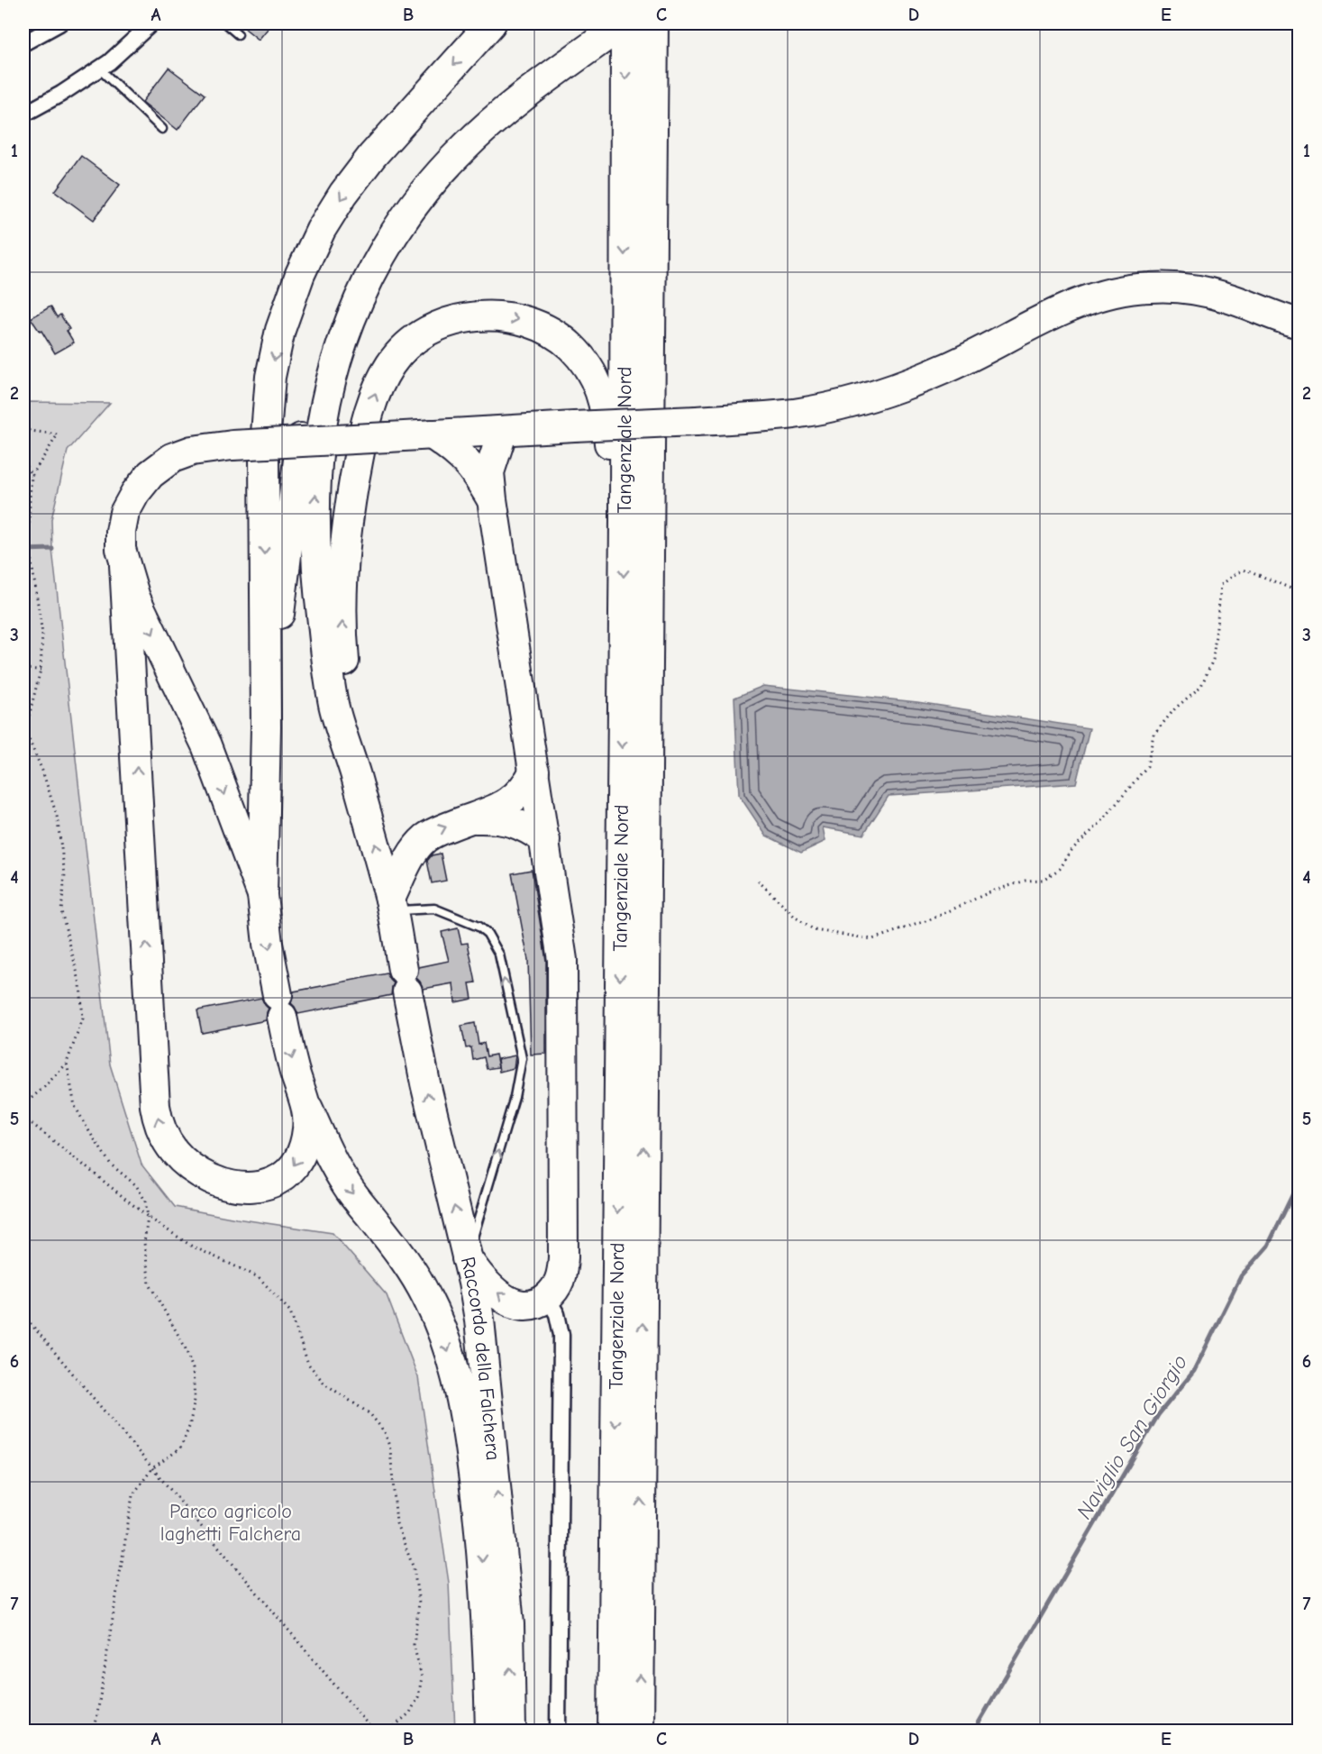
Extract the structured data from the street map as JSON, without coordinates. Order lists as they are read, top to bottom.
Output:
{
  "streets": {
    "highway": ["Tangenziale Nord", "Raccordo della Falchera"]
  },
  "water": ["Naviglio San Giorgio"],
  "parks": ["Parco agricolo laghetti Falchera"],
  "grid": {
    "columns": [
      "A",
      "B",
      "C",
      "D",
      "E"
    ],
    "rows": [
      "1",
      "2",
      "3",
      "4",
      "5",
      "6",
      "7"
    ]
  }
}
